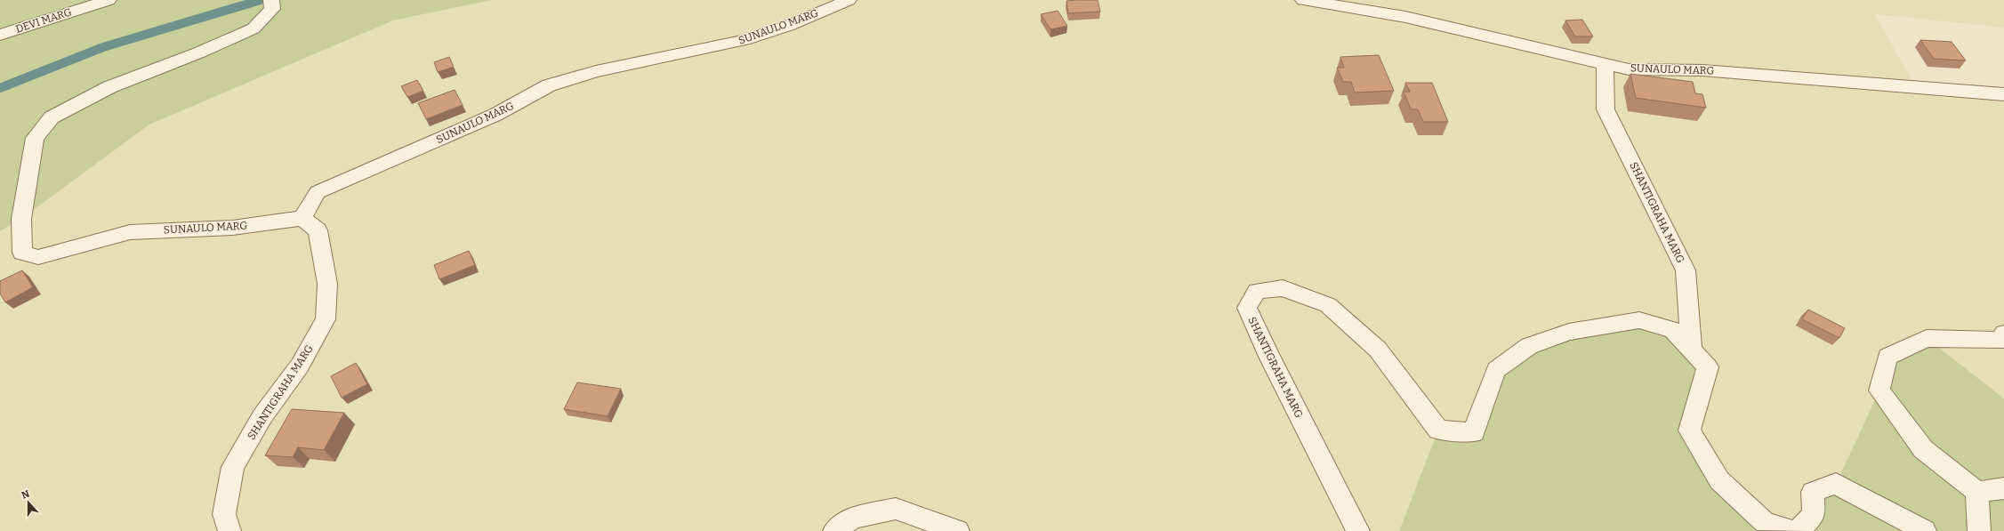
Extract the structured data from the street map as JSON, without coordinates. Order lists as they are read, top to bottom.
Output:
{
  "streets": {
    "street": ["DEVI MARG", "SUNAULO MARG", "SHANTIGRAHA MARG"]
  },
  "crossings": [
    ["SUNAULO MARG", "SHANTIGRAHA MARG"]
  ],
  "north": "top"
}
